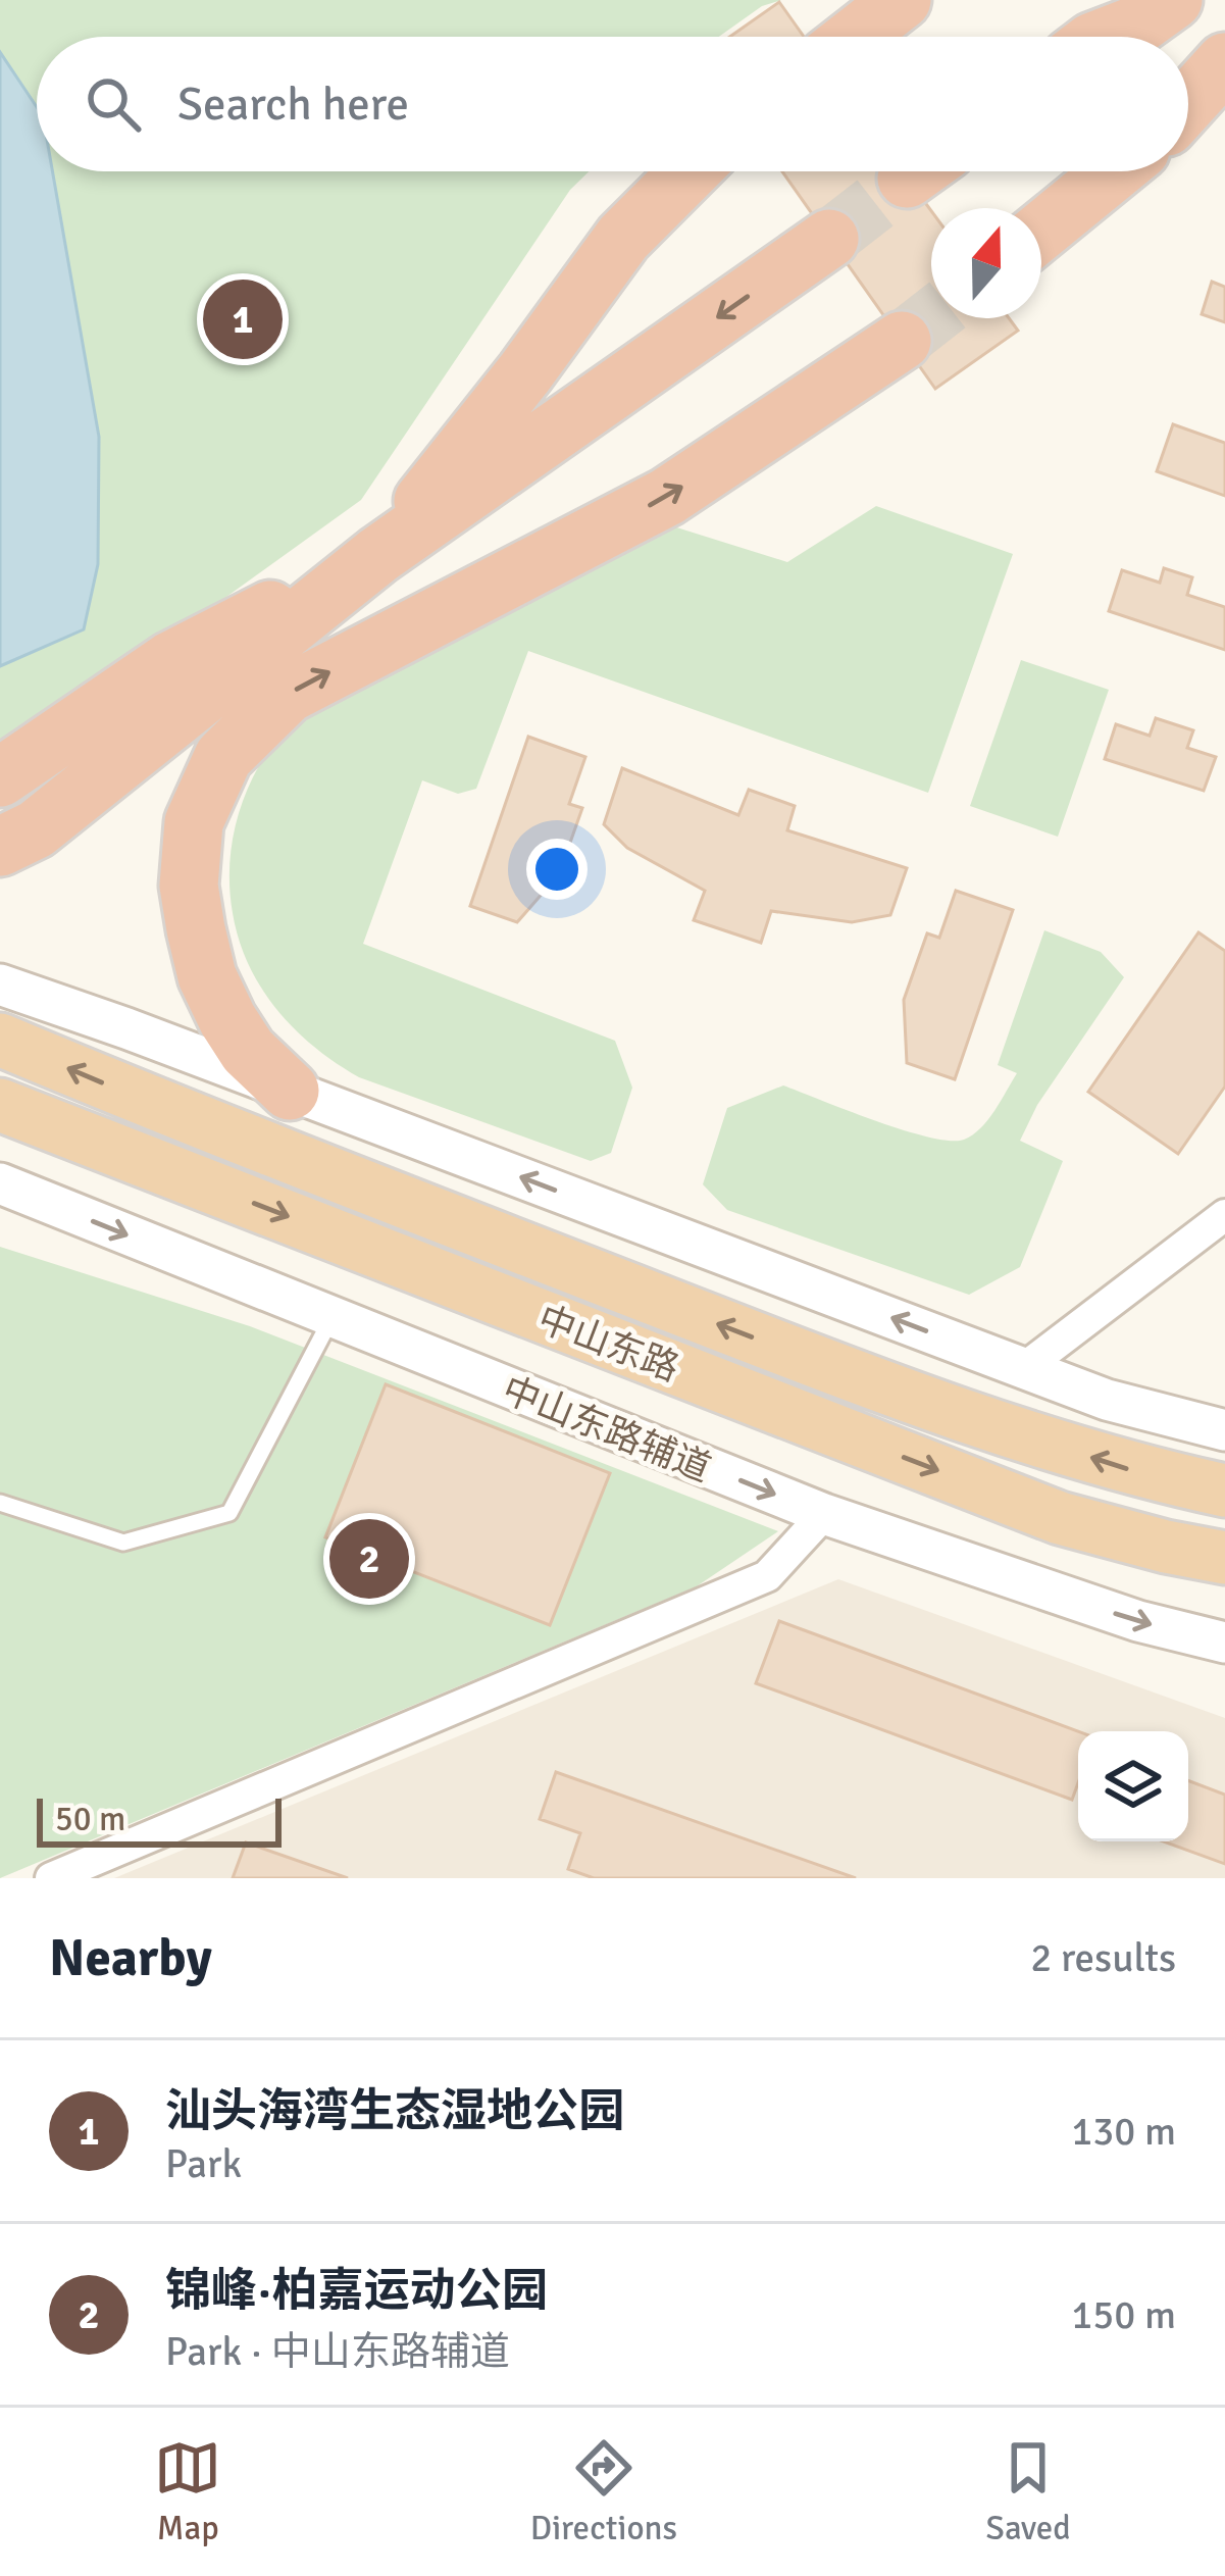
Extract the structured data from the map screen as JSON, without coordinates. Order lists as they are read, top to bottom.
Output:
{
  "streets": {
    "highway": ["中山东路"],
    "street": ["中山东路辅道"]
  },
  "scale_bar": "50 m",
  "north": "top",
  "page": {
    "search": "Search here",
    "pins": ["1", "2"],
    "scale": "50 m",
    "heading": ["Nearby", "2 results"],
    "list": [
      {
        "mark": "1",
        "name": "汕头海湾生态湿地公园",
        "note": "Park",
        "value": "130 m"
      },
      {
        "mark": "2",
        "name": "锦峰·柏嘉运动公园",
        "note": "Park · 中山东路辅道",
        "value": "150 m"
      }
    ],
    "nav": ["Map", "Directions", "Saved"]
  }
}
